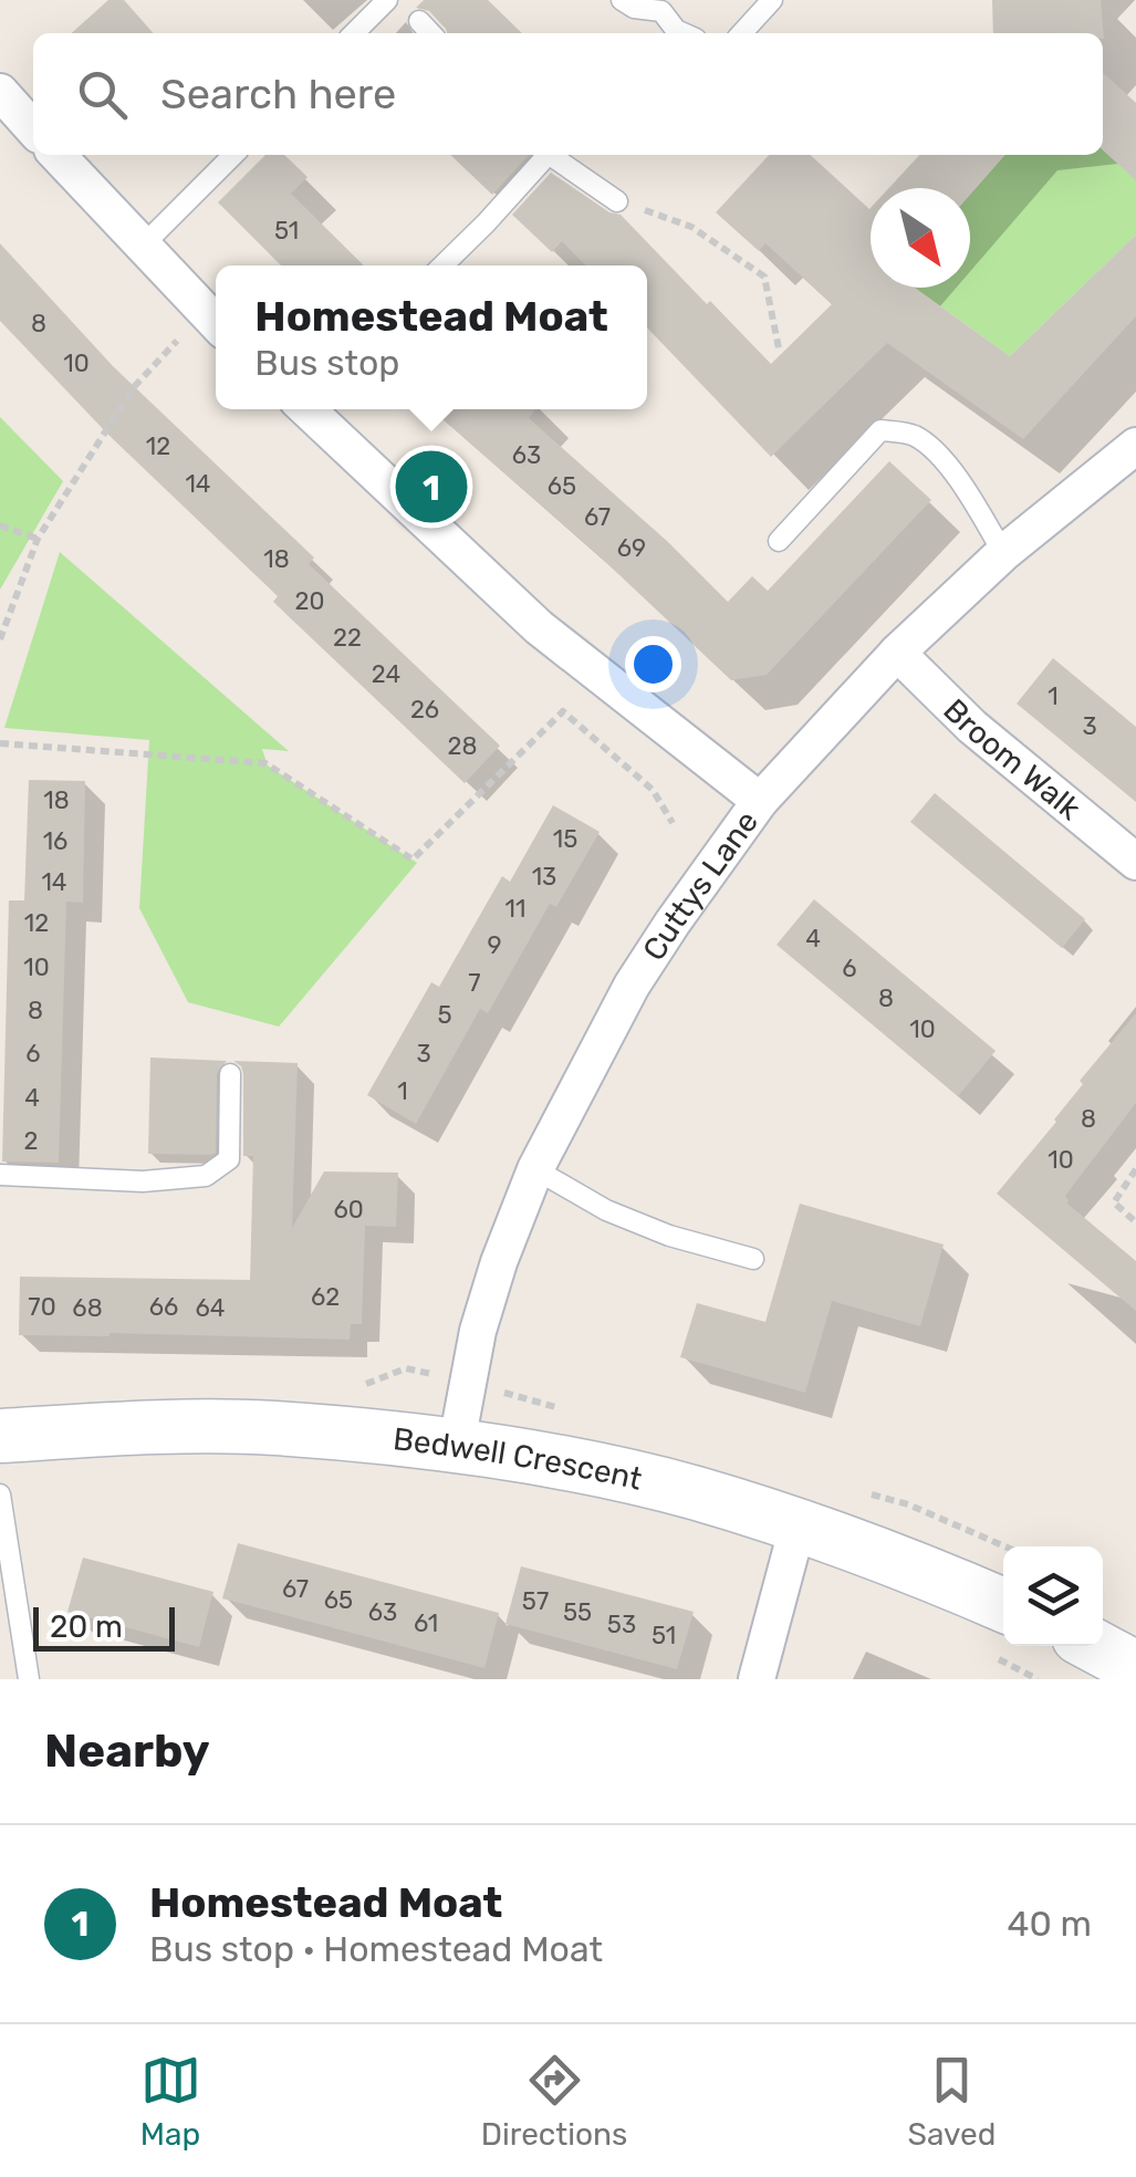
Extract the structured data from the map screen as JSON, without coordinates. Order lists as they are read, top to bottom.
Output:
{
  "streets": {
    "street": ["Broom Walk", "Cuttys Lane", "Bedwell Crescent"]
  },
  "crossings": [
    ["Broom Walk", "Cuttys Lane"],
    ["Cuttys Lane", "Bedwell Crescent"]
  ],
  "house_numbers": [
    "51",
    "8",
    "10",
    "12",
    "63",
    "14",
    "65",
    "67",
    "69",
    "18",
    "20",
    "22",
    "24",
    "1",
    "26",
    "3",
    "28",
    "18",
    "15",
    "16",
    "13",
    "14",
    "11",
    "12",
    "4",
    "9",
    "10",
    "6",
    "7",
    "8",
    "8",
    "5",
    "10",
    "6",
    "3",
    "1",
    "4",
    "8",
    "2",
    "10",
    "60",
    "62",
    "70",
    "66",
    "68",
    "64",
    "67",
    "65",
    "57",
    "63",
    "55",
    "61",
    "53",
    "51"
  ],
  "scale_bar": "20 m",
  "north": "bottom right",
  "page": {
    "search": "Search here",
    "popup": ["Homestead Moat", "Bus stop"],
    "pins": "1",
    "scale": "20 m",
    "heading": "Nearby",
    "list": [
      {
        "mark": "1",
        "name": "Homestead Moat",
        "note": "Bus stop · Homestead Moat",
        "value": "40 m"
      }
    ],
    "nav": ["Map", "Directions", "Saved"]
  }
}
